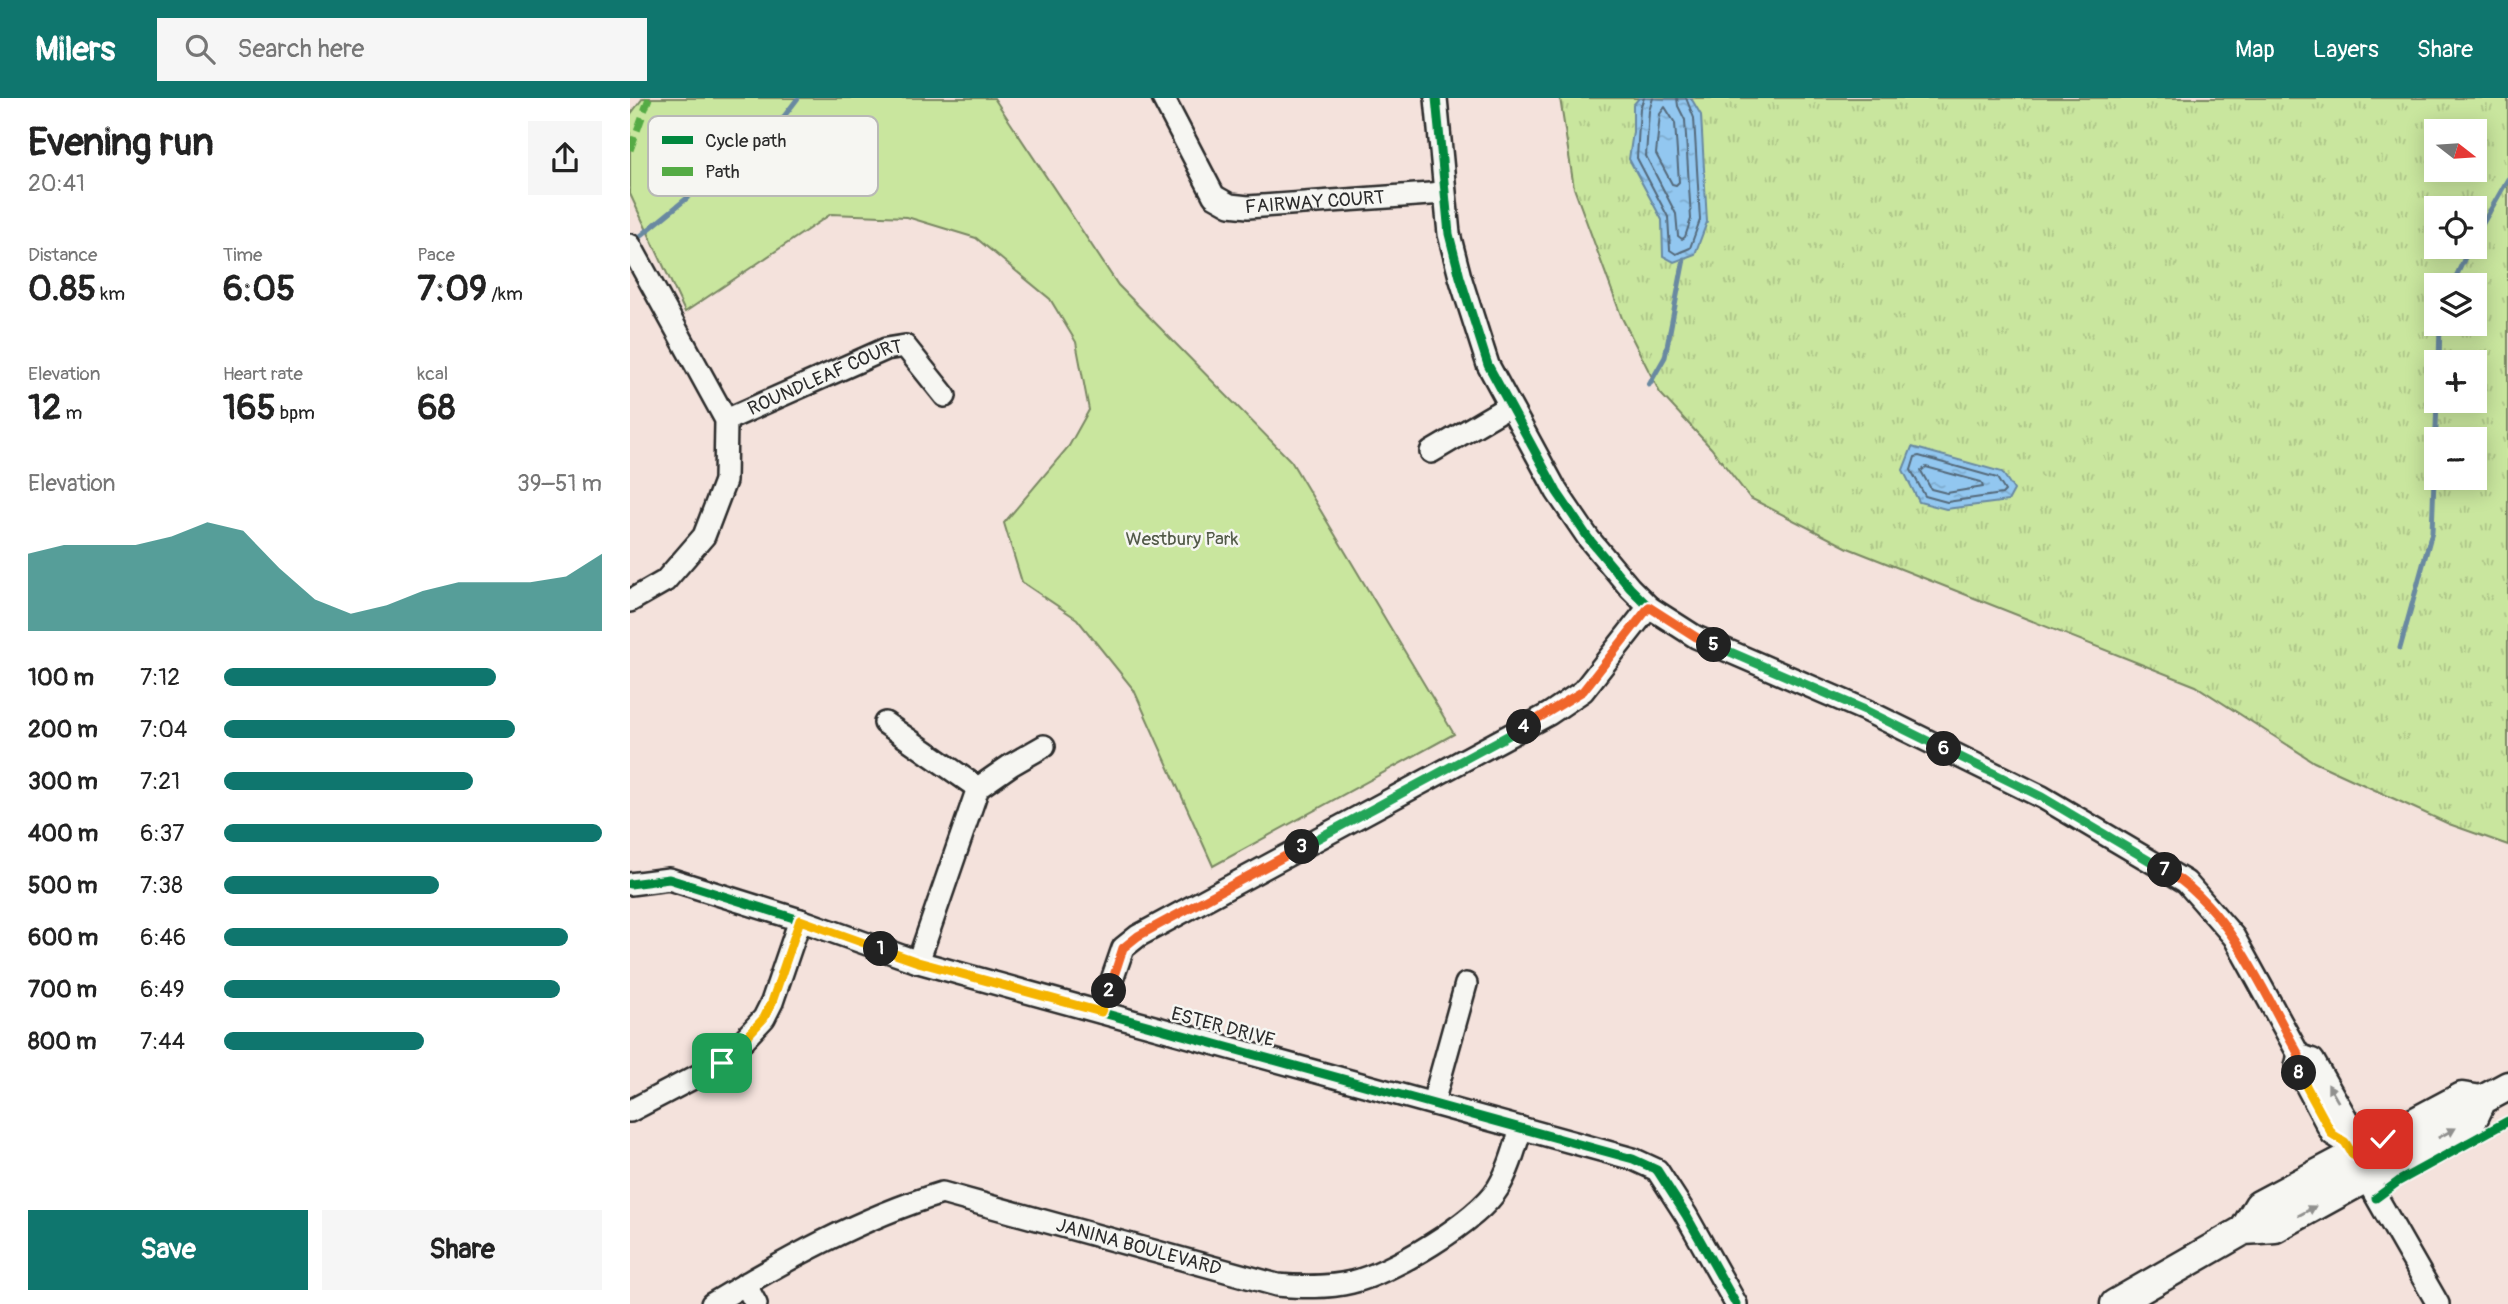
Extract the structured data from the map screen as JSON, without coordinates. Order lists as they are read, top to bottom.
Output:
{
  "streets": {
    "street": [
      "FAIRWAY COURT",
      "ROUNDLEAF COURT",
      "ESTER DRIVE",
      "JANINA BOULEVARD"
    ]
  },
  "crossings": [
    ["ESTER DRIVE", "JANINA BOULEVARD"]
  ],
  "parks": ["Westbury Park"],
  "legend": ["Cycle path", "Path"],
  "north": "right",
  "page": {
    "header": "Milers",
    "search": "Search here",
    "nav": ["Map", "Layers", "Share"],
    "heading": ["Evening run", "20:41"],
    "map_buttons": ["+", "−"],
    "stats": [
      ["Distance", "0.85 km"],
      ["Time", "6:05"],
      ["Pace", "7:09 /km"],
      ["Elevation", "12 m"],
      ["Heart rate", "165 bpm"],
      ["kcal", "68"]
    ],
    "chart": ["Elevation", "39–51 m"],
    "pins": [
      "5",
      "4",
      "6",
      "3",
      "7",
      "1",
      "2",
      "8"
    ],
    "list": [
      {
        "name": "100 m",
        "note": "7:12"
      },
      {
        "name": "200 m",
        "note": "7:04"
      },
      {
        "name": "300 m",
        "note": "7:21"
      },
      {
        "name": "400 m",
        "note": "6:37"
      },
      {
        "name": "500 m",
        "note": "7:38"
      },
      {
        "name": "600 m",
        "note": "6:46"
      },
      {
        "name": "700 m",
        "note": "6:49"
      },
      {
        "name": "800 m",
        "note": "7:44"
      }
    ],
    "buttons": ["Save", "Share"]
  }
}
